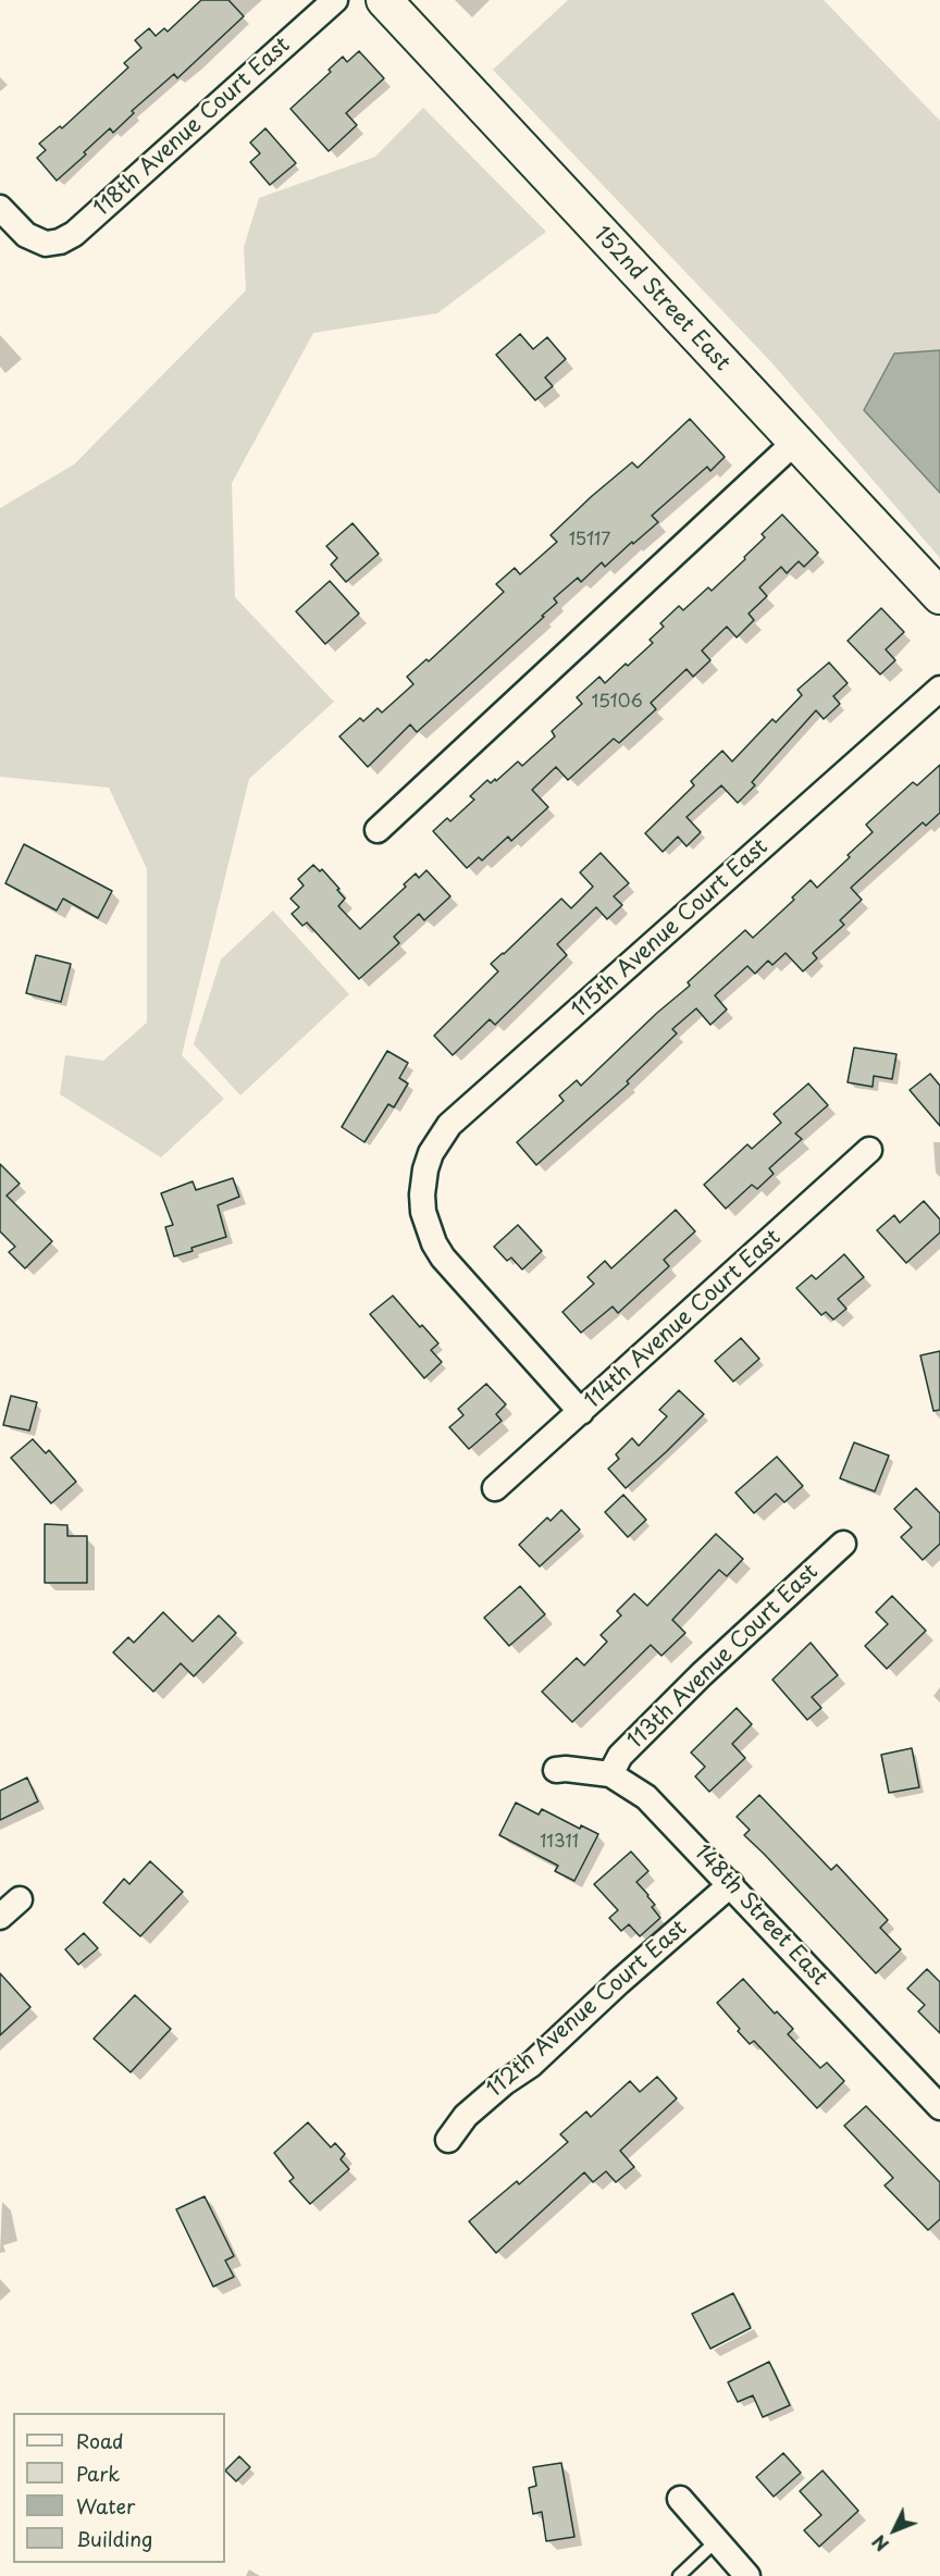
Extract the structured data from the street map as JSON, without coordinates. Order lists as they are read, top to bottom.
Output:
{
  "streets": {
    "main road": ["152nd Street East"],
    "street": [
      "118th Avenue Court East",
      "115th Avenue Court East",
      "114th Avenue Court East",
      "113th Avenue Court East",
      "148th Street East",
      "112th Avenue Court East"
    ]
  },
  "crossings": [
    ["115th Avenue Court East", "114th Avenue Court East"],
    ["113th Avenue Court East", "148th Street East"],
    ["148th Street East", "112th Avenue Court East"]
  ],
  "house_numbers": ["15117", "15106", "11311"],
  "legend": [
    "Road",
    "Park",
    "Water",
    "Building"
  ],
  "north": "bottom left"
}
